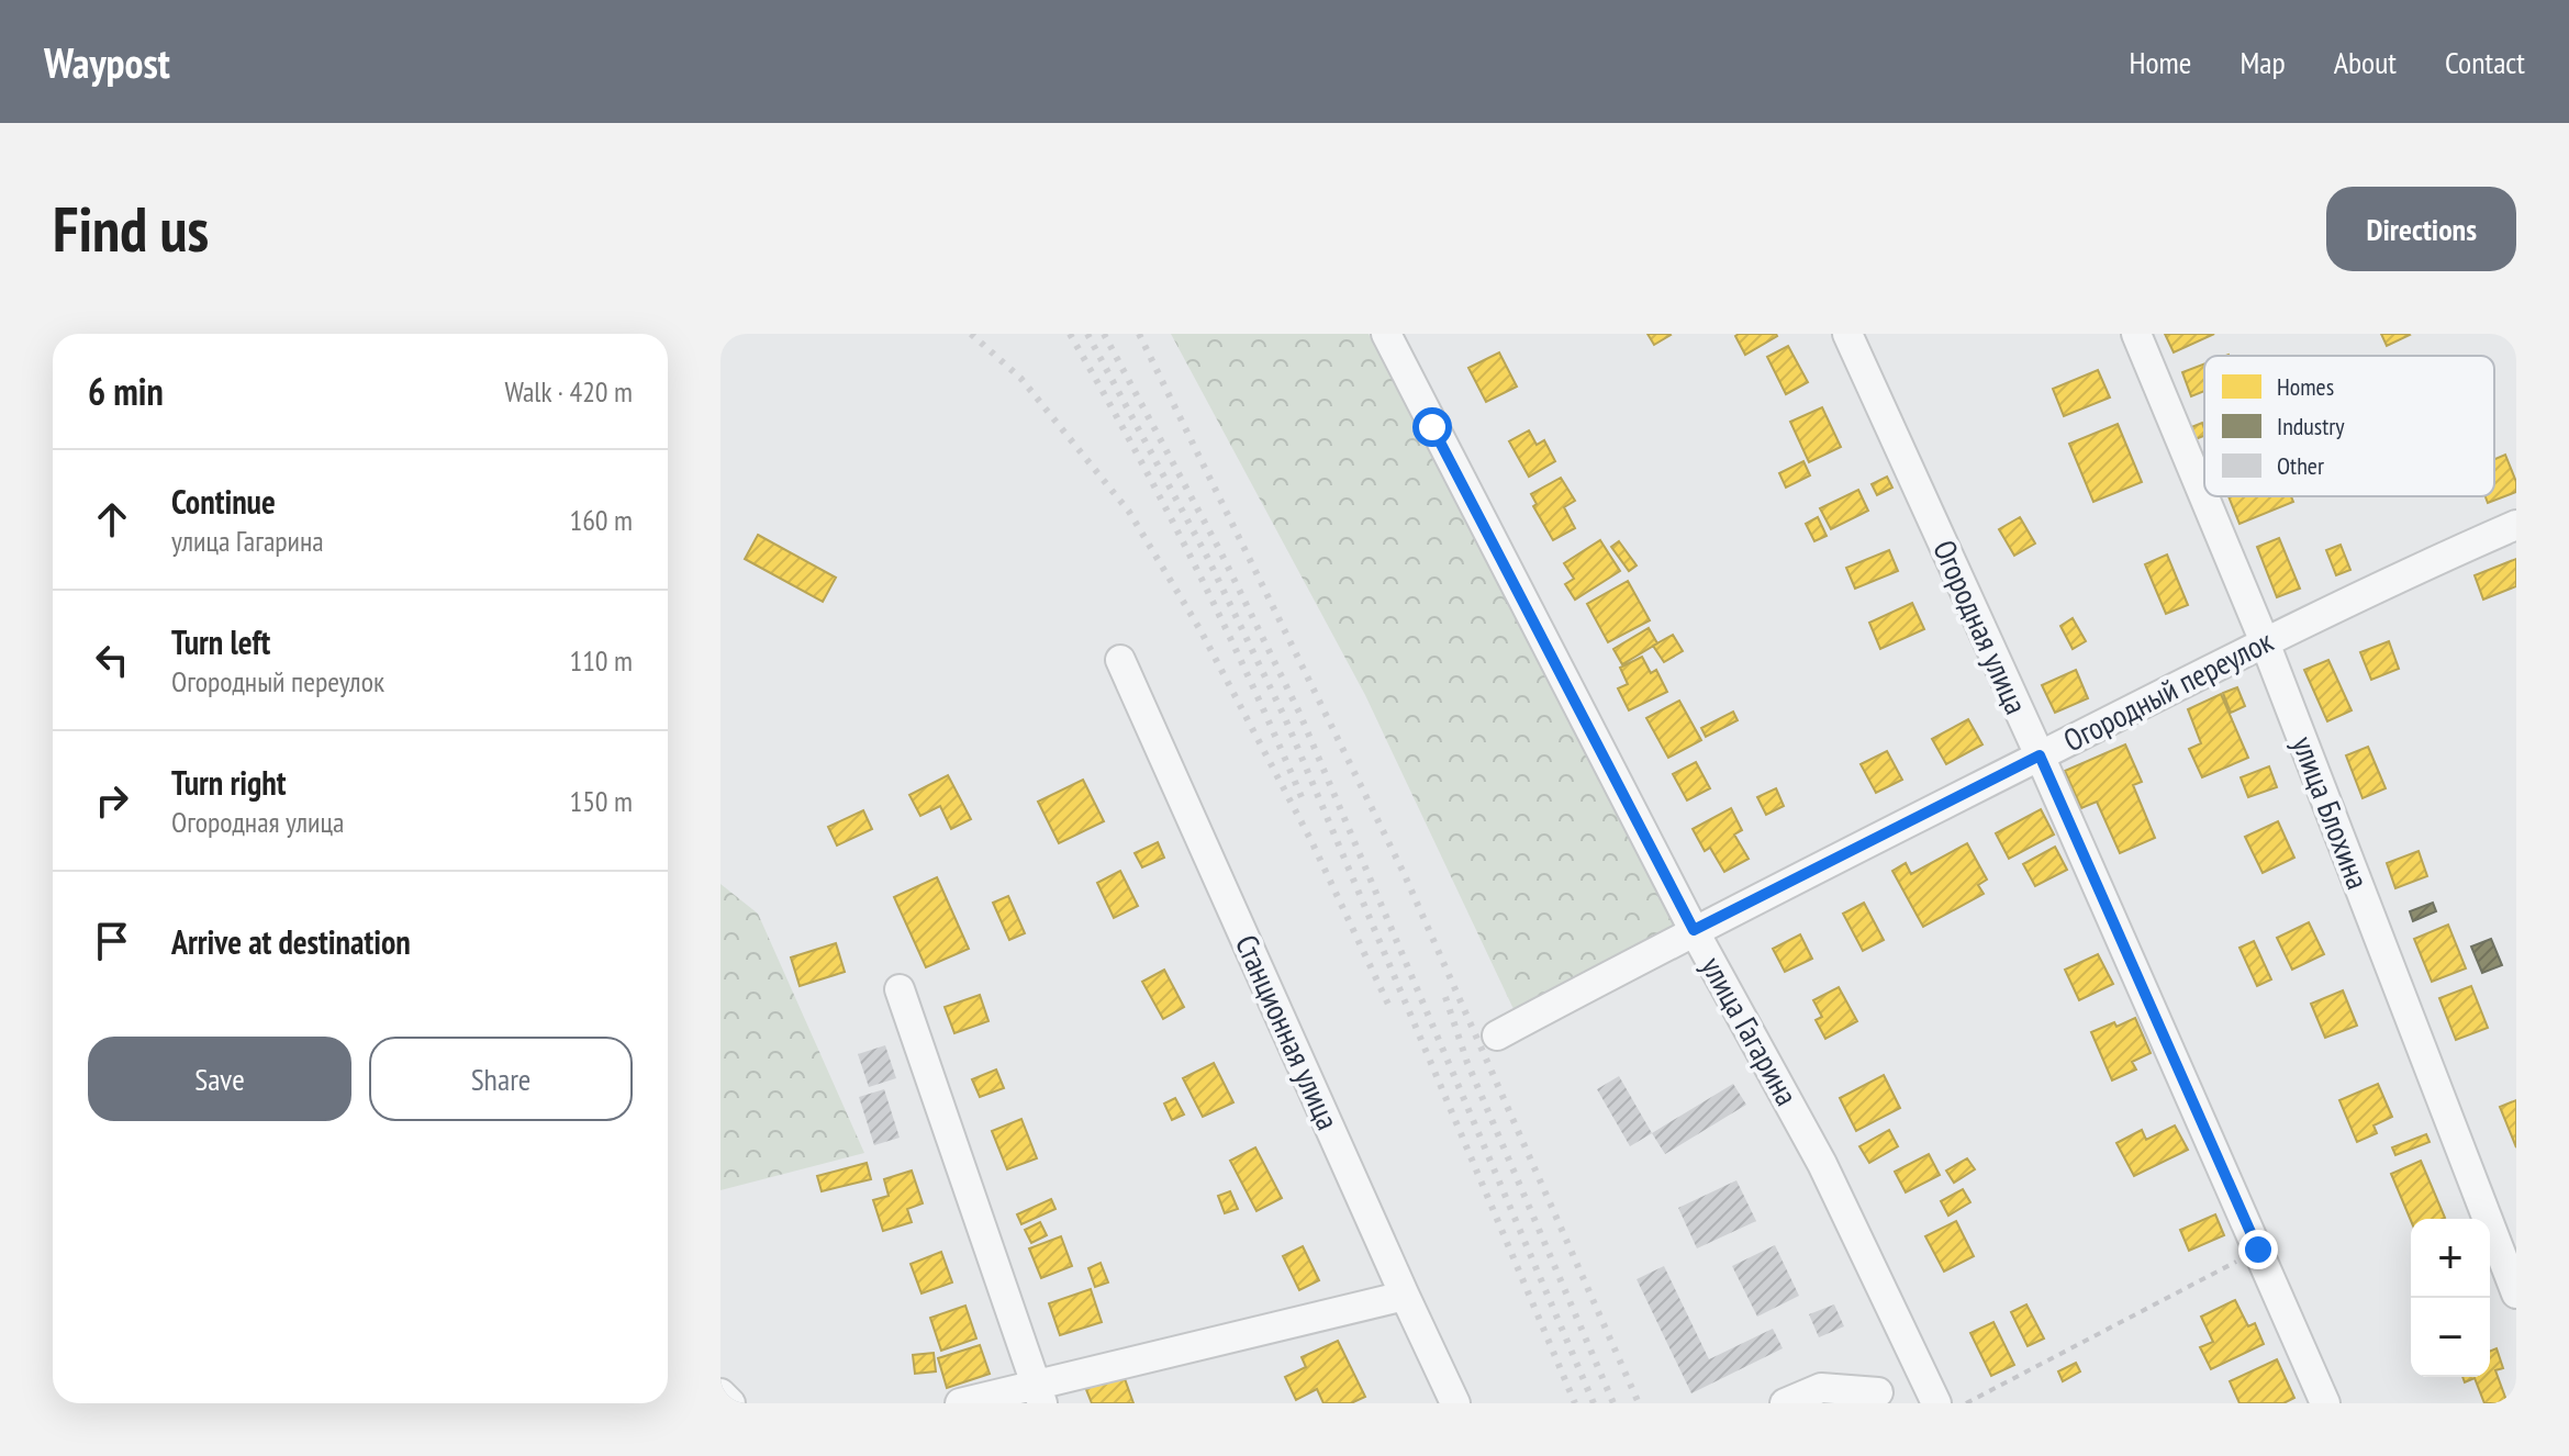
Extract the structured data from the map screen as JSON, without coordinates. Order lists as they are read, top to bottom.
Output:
{
  "streets": {
    "street": [
      "Огородная улица",
      "Огородный переулок",
      "улица Блохина",
      "улица Гагарина",
      "Станционная улица"
    ]
  },
  "crossings": [
    ["Огородная улица", "Огородный переулок"],
    ["Огородный переулок", "улица Блохина"],
    ["Огородный переулок", "улица Гагарина"]
  ],
  "legend": ["Homes", "Industry", "Other"],
  "page": {
    "header": "Waypost",
    "nav": [
      "Home",
      "Map",
      "About",
      "Contact"
    ],
    "buttons": [
      "Directions",
      ["Save", "Share"]
    ],
    "title": "Find us",
    "heading": ["6 min", "Walk · 420 m"],
    "list": [
      ["Continue", "улица Гагарина", "160 m"],
      ["Turn left", "Огородный переулок", "110 m"],
      ["Turn right", "Огородная улица", "150 m"],
      "Arrive at destination"
    ],
    "map_buttons": ["+", "−"]
  }
}
